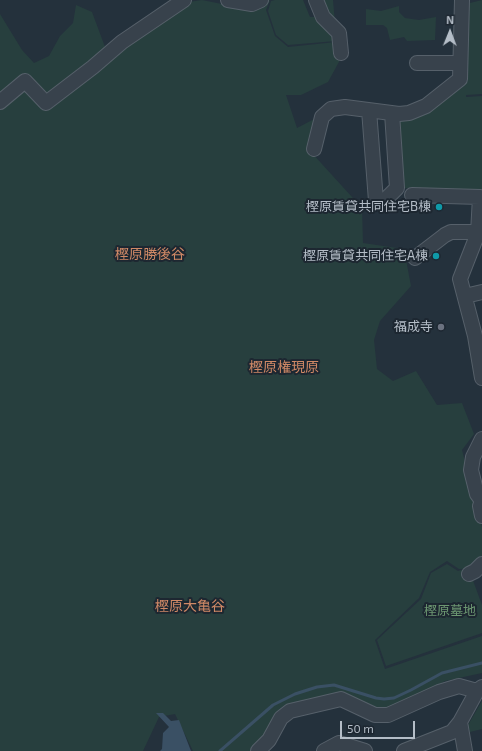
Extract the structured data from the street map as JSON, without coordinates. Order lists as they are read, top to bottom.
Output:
{
  "districts": ["樫原勝後谷", "樫原権現原", "樫原大亀谷"],
  "parks": ["樫原墓地"],
  "places": ["樫原賃貸共同住宅B棟", "樫原賃貸共同住宅A棟", "福成寺"],
  "scale_bar": "50 m",
  "north": "top"
}
